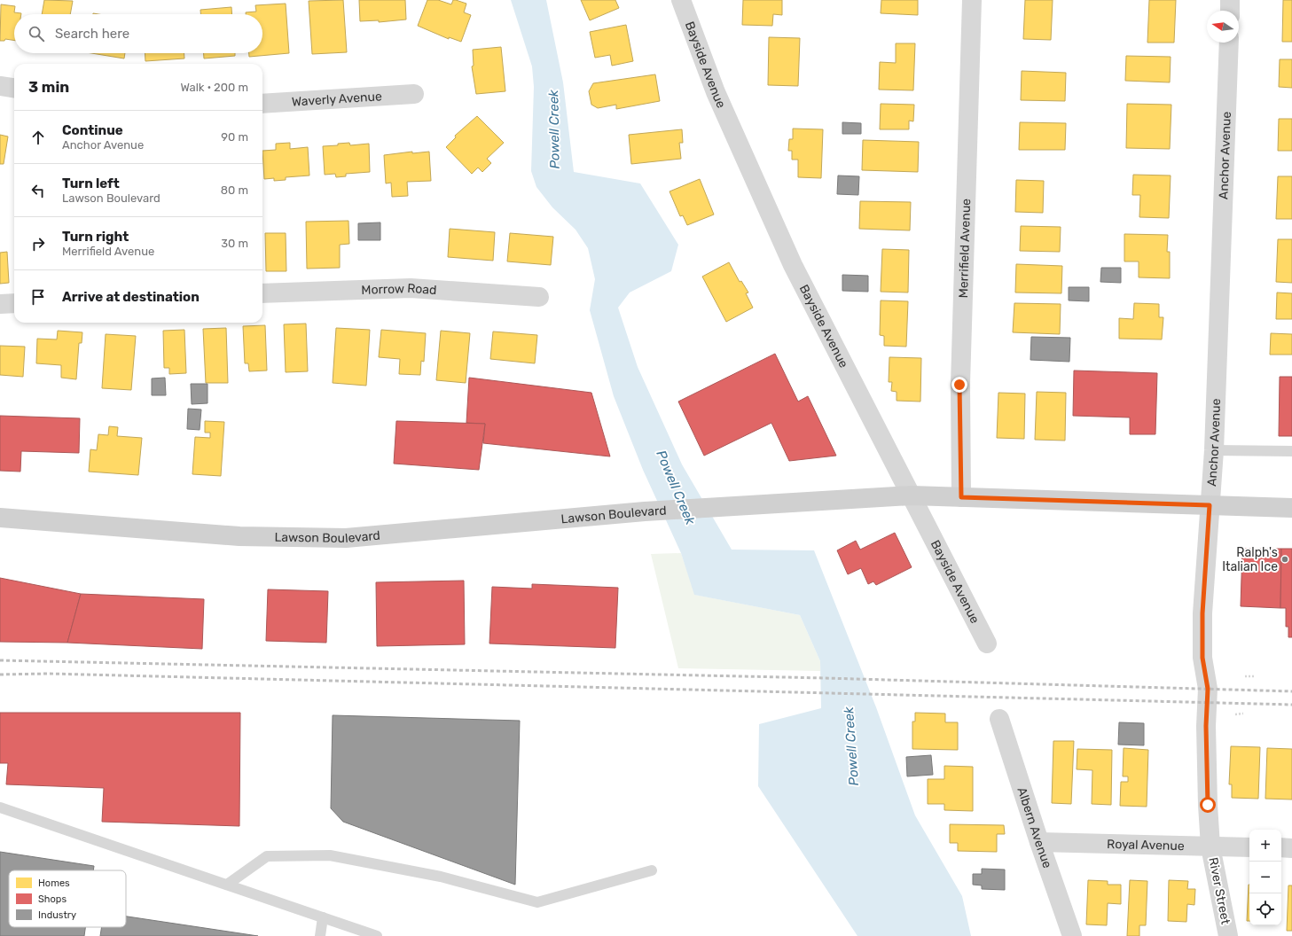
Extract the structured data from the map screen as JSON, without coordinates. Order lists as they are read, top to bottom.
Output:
{
  "streets": {
    "main road": ["Lawson Boulevard"],
    "street": [
      "Bayside Avenue",
      "Waverly Avenue",
      "Anchor Avenue",
      "Merrifield Avenue",
      "Morrow Road",
      "Albern Avenue",
      "Royal Avenue",
      "River Street"
    ]
  },
  "crossings": [
    ["Bayside Avenue", "Lawson Boulevard"],
    ["Anchor Avenue", "Lawson Boulevard"],
    ["Anchor Avenue", "Royal Avenue"],
    ["Anchor Avenue", "River Street"],
    ["Merrifield Avenue", "Lawson Boulevard"],
    ["Albern Avenue", "Royal Avenue"],
    ["Royal Avenue", "River Street"]
  ],
  "water": ["Powell Creek"],
  "places": ["Ralph's Italian Ice"],
  "legend": ["Homes", "Shops", "Industry"],
  "north": "left",
  "page": {
    "search": "Search here",
    "heading": ["3 min", "Walk · 200 m"],
    "list": [
      ["Continue", "Anchor Avenue", "90 m"],
      ["Turn left", "Lawson Boulevard", "80 m"],
      ["Turn right", "Merrifield Avenue", "30 m"],
      "Arrive at destination"
    ],
    "map_buttons": ["+", "−"]
  }
}
